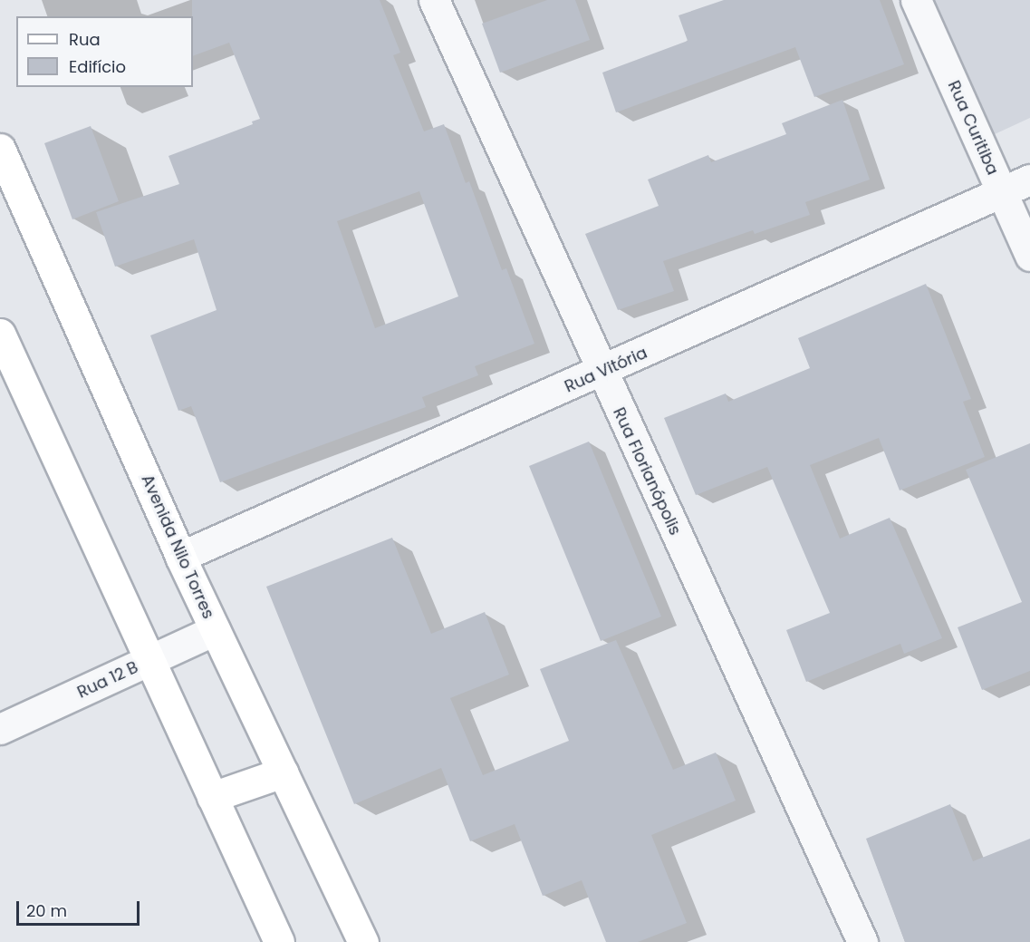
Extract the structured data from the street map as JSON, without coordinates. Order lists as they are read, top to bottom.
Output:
{
  "streets": {
    "main road": ["Avenida Nilo Torres"],
    "street": [
      "Rua Curitiba",
      "Rua Vitória",
      "Rua Florianópolis",
      "Rua 12 B"
    ]
  },
  "crossings": [
    ["Rua Curitiba", "Rua Vitória"],
    ["Rua Vitória", "Rua Florianópolis"],
    ["Rua Vitória", "Avenida Nilo Torres"],
    ["Avenida Nilo Torres", "Rua 12 B"]
  ],
  "legend": ["Rua", "Edifício"],
  "scale_bar": "20 m"
}
